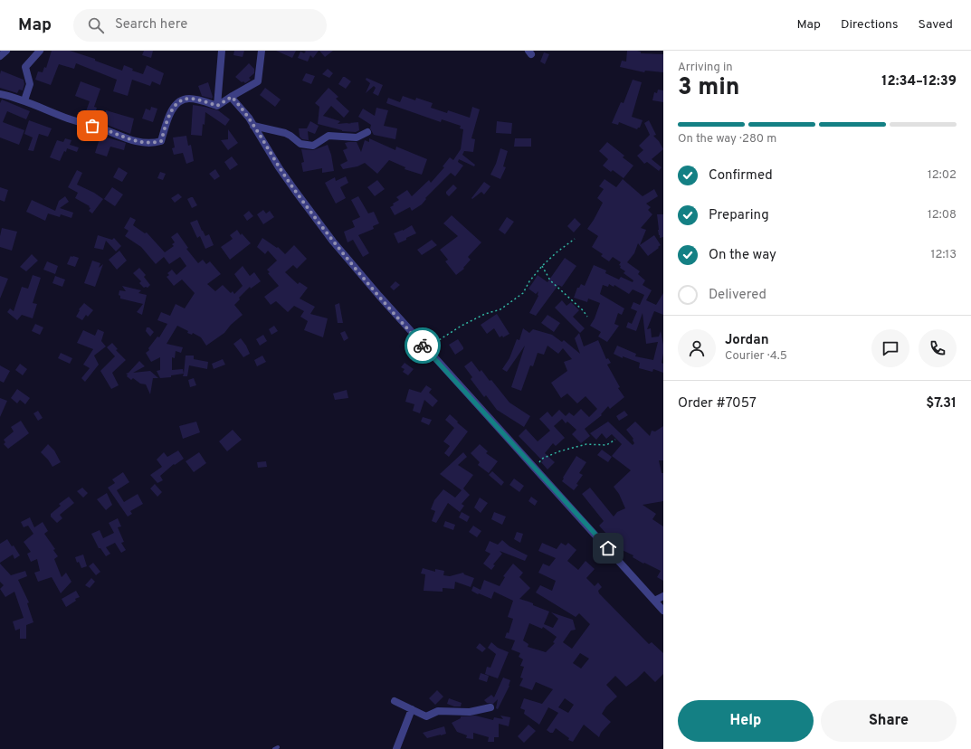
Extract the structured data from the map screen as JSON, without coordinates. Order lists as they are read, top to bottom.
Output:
{
  "page": {
    "header": "Map",
    "search": "Search here",
    "nav": ["Map", "Directions", "Saved"],
    "heading": ["3 min", "Arriving in", "12:34–12:39"],
    "panel": [
      "Jordan",
      "Courier · 4.5",
      "Order #7057",
      "$7.31"
    ],
    "bar": "On the way · 280 m",
    "list": [
      ["Confirmed", "12:02"],
      ["Preparing", "12:08"],
      ["On the way", "12:13"],
      "Delivered"
    ],
    "buttons": ["Help", "Share"]
  }
}
